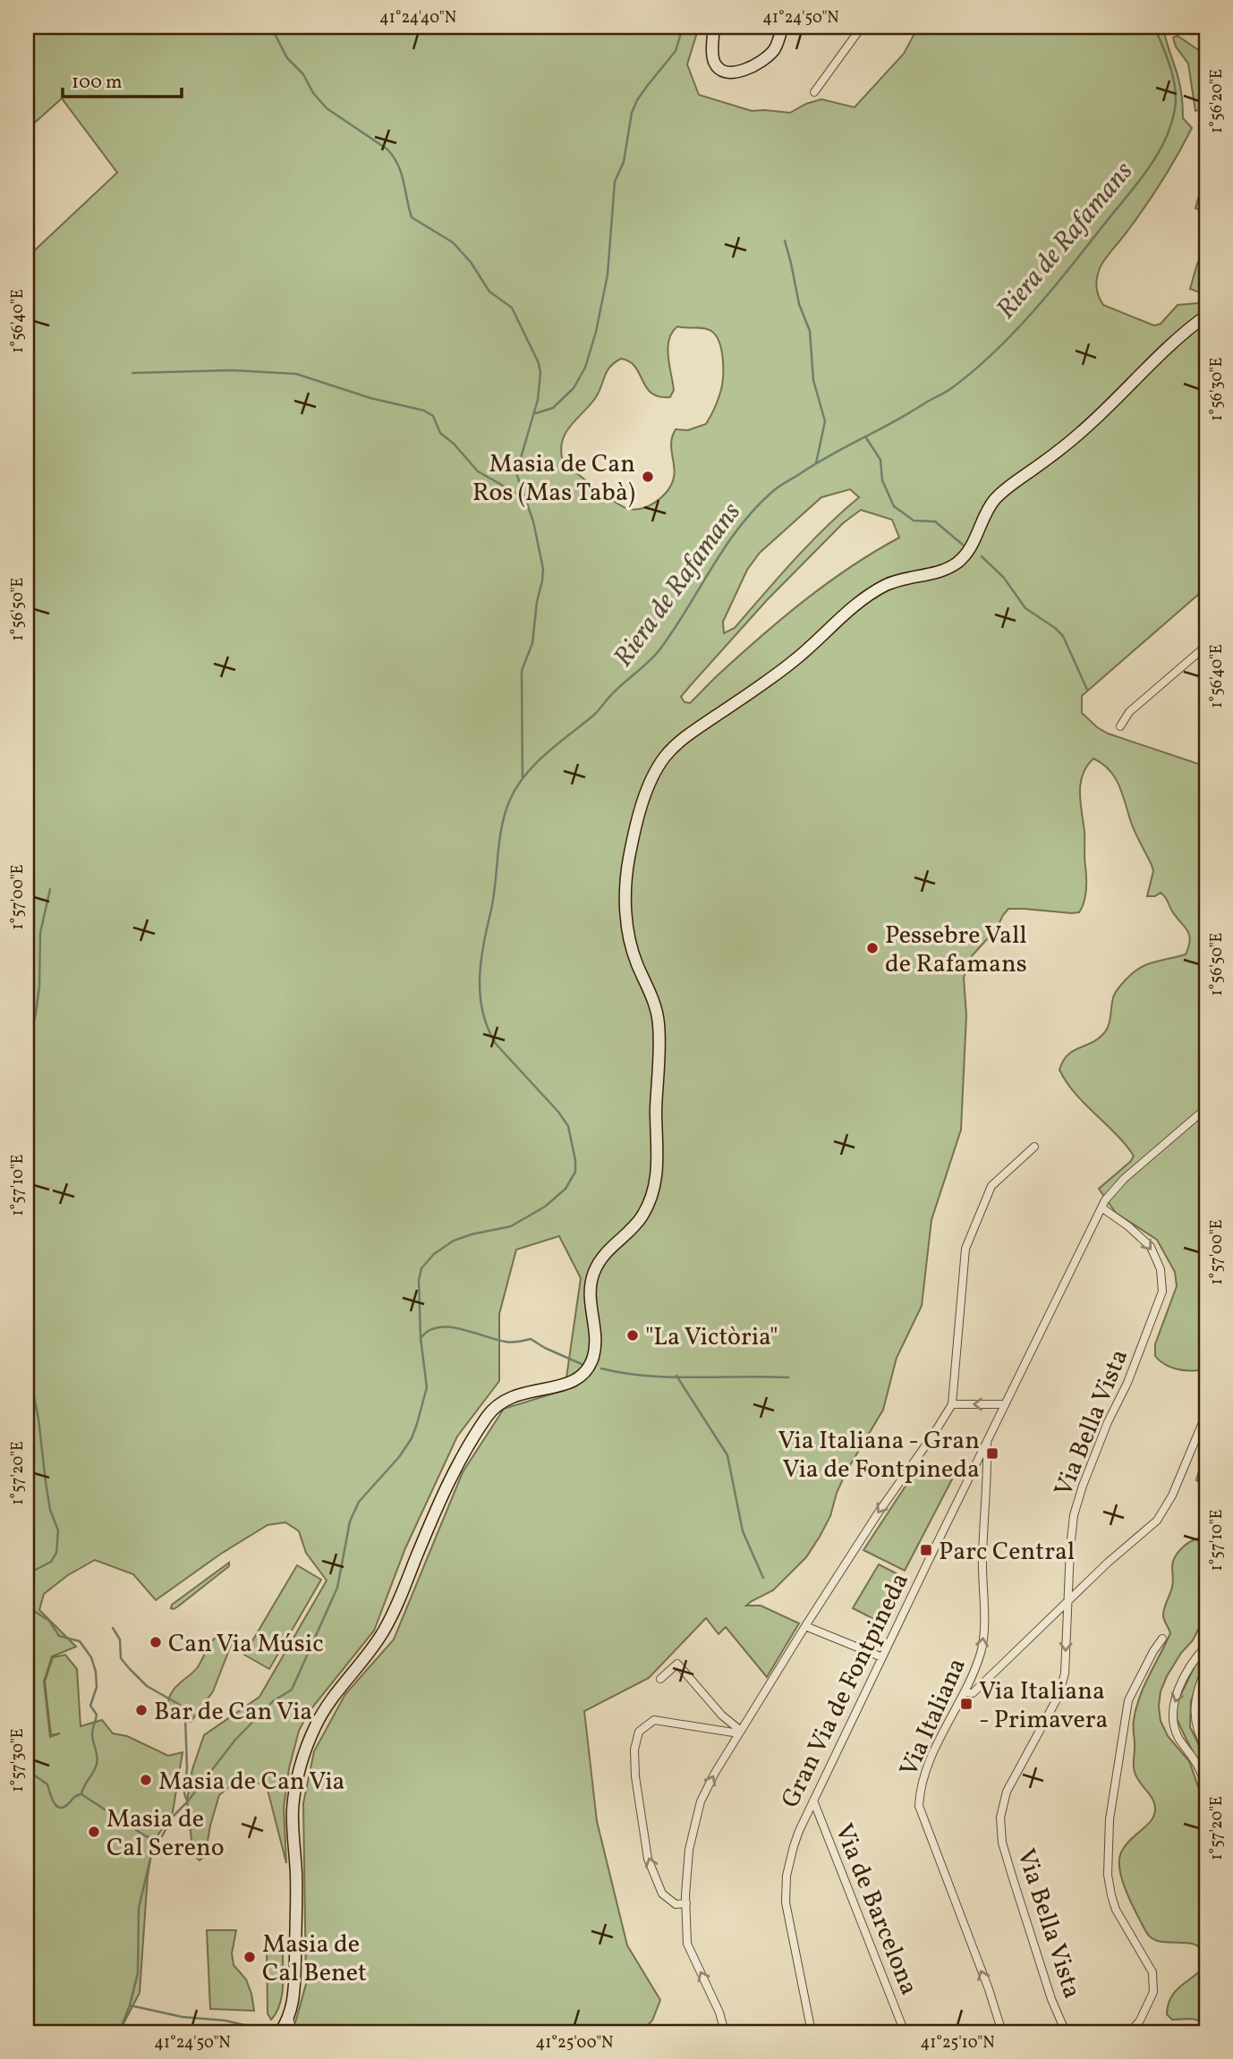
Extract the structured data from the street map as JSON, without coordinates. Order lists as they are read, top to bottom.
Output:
{
  "streets": {
    "street": [
      "Via Bella Vista",
      "Gran Via de Fontpineda",
      "Via Italiana",
      "Via de Barcelona"
    ]
  },
  "crossings": [
    ["Via Bella Vista", "Gran Via de Fontpineda"],
    ["Gran Via de Fontpineda", "Via Italiana"],
    ["Gran Via de Fontpineda", "Via de Barcelona"]
  ],
  "one_way": ["Via Bella Vista", "Via Italiana"],
  "water": ["Riera de Rafamans"],
  "places": {
    "other": [
      "Masia de Can Ros (Mas Tabà)",
      "Pessebre Vall de Rafamans",
      "\"La Victòria\"",
      "Can Via Músic",
      "Bar de Can Via",
      "Masia de Can Via",
      "Masia de Cal Sereno",
      "Masia de Cal Benet"
    ],
    "transit": ["Via Italiana - Gran Via de Fontpineda", "Parc Central", "Via Italiana - Primavera"]
  },
  "scale_bar": "100 m",
  "coordinates": [
    "41°24'40\"N",
    "41°24'50\"N",
    "1°56'20\"E",
    "1°56'40\"E",
    "1°56'30\"E",
    "1°56'50\"E",
    "1°57'00\"E",
    "1°57'10\"E",
    "1°57'20\"E",
    "1°57'30\"E",
    "41°25'00\"N",
    "41°25'10\"N"
  ]
}
